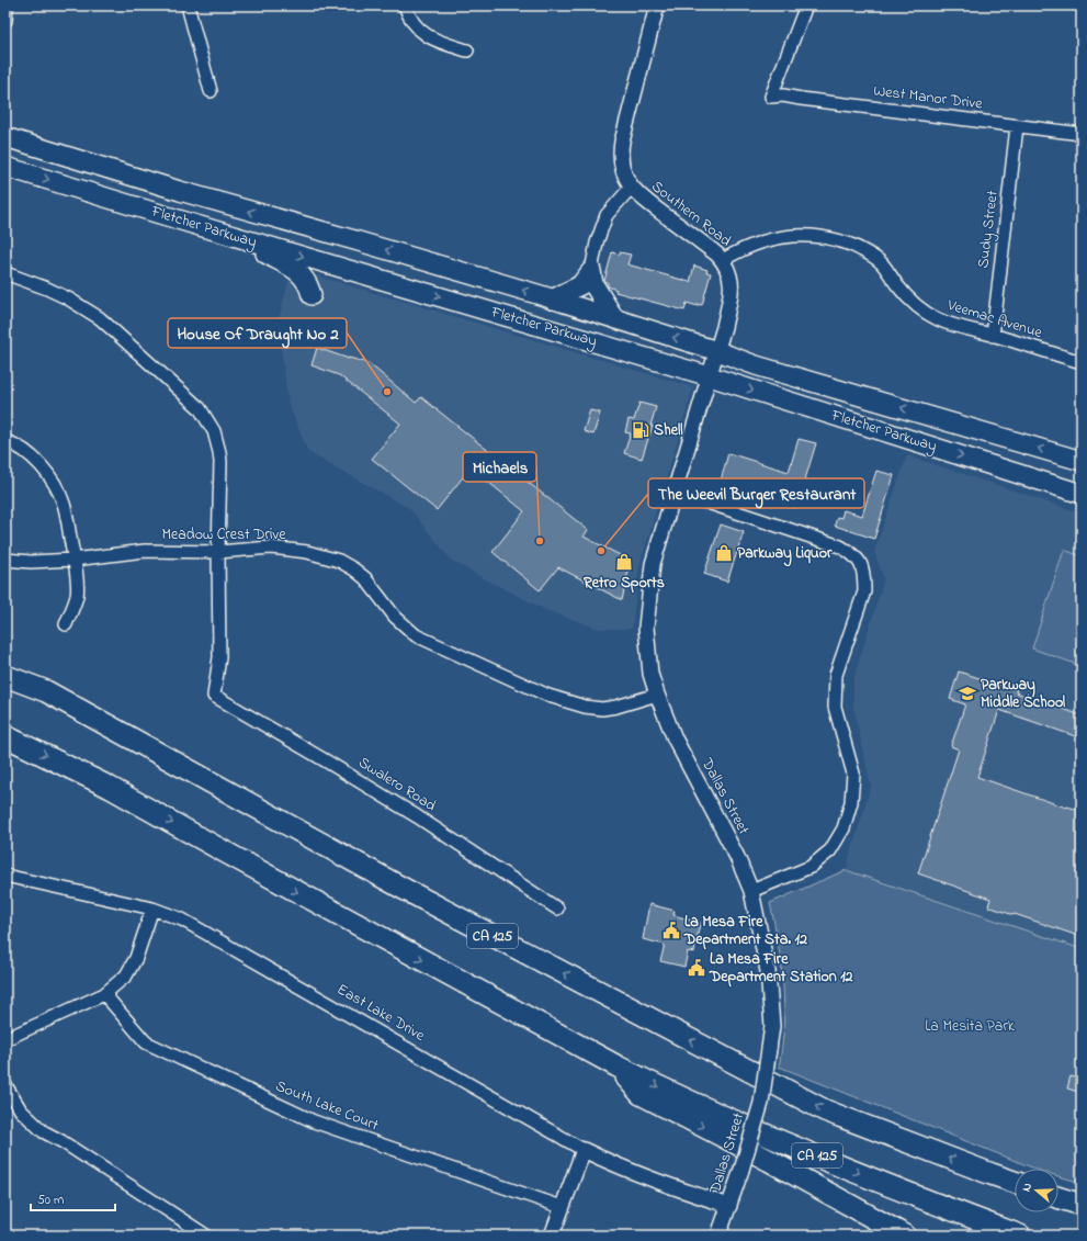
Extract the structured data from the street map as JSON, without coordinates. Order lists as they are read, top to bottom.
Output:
{
  "streets": {
    "highway": ["CA 125"],
    "main road": ["Fletcher Parkway"],
    "street": [
      "West Manor Drive",
      "Southern Road",
      "Sudy Street",
      "Veemac Avenue",
      "Meadow Crest Drive",
      "Swalero Road",
      "Dallas Street",
      "East Lake Drive",
      "South Lake Court"
    ]
  },
  "crossings": [
    ["West Manor Drive", "Sudy Street"],
    ["Southern Road", "Fletcher Parkway"],
    ["Southern Road", "Veemac Avenue"],
    ["Southern Road", "Dallas Street"],
    ["Fletcher Parkway", "Dallas Street"],
    ["Sudy Street", "Veemac Avenue"],
    ["Meadow Crest Drive", "Swalero Road"],
    ["Meadow Crest Drive", "Dallas Street"],
    ["Dallas Street", "East Lake Drive"]
  ],
  "parks": ["La Mesita Park"],
  "places": {
    "other": ["House Of Draught No 2", "Michaels", "The Weevil Burger Restaurant"],
    "fuel station": ["Shell"],
    "shop": ["Parkway Liquor", "Retro Sports"],
    "school or university": ["Parkway Middle School"],
    "public building": ["La Mesa Fire Department Sta. 12", "La Mesa Fire Department Station 12"]
  },
  "scale_bar": "50 m",
  "north": "left"
}
